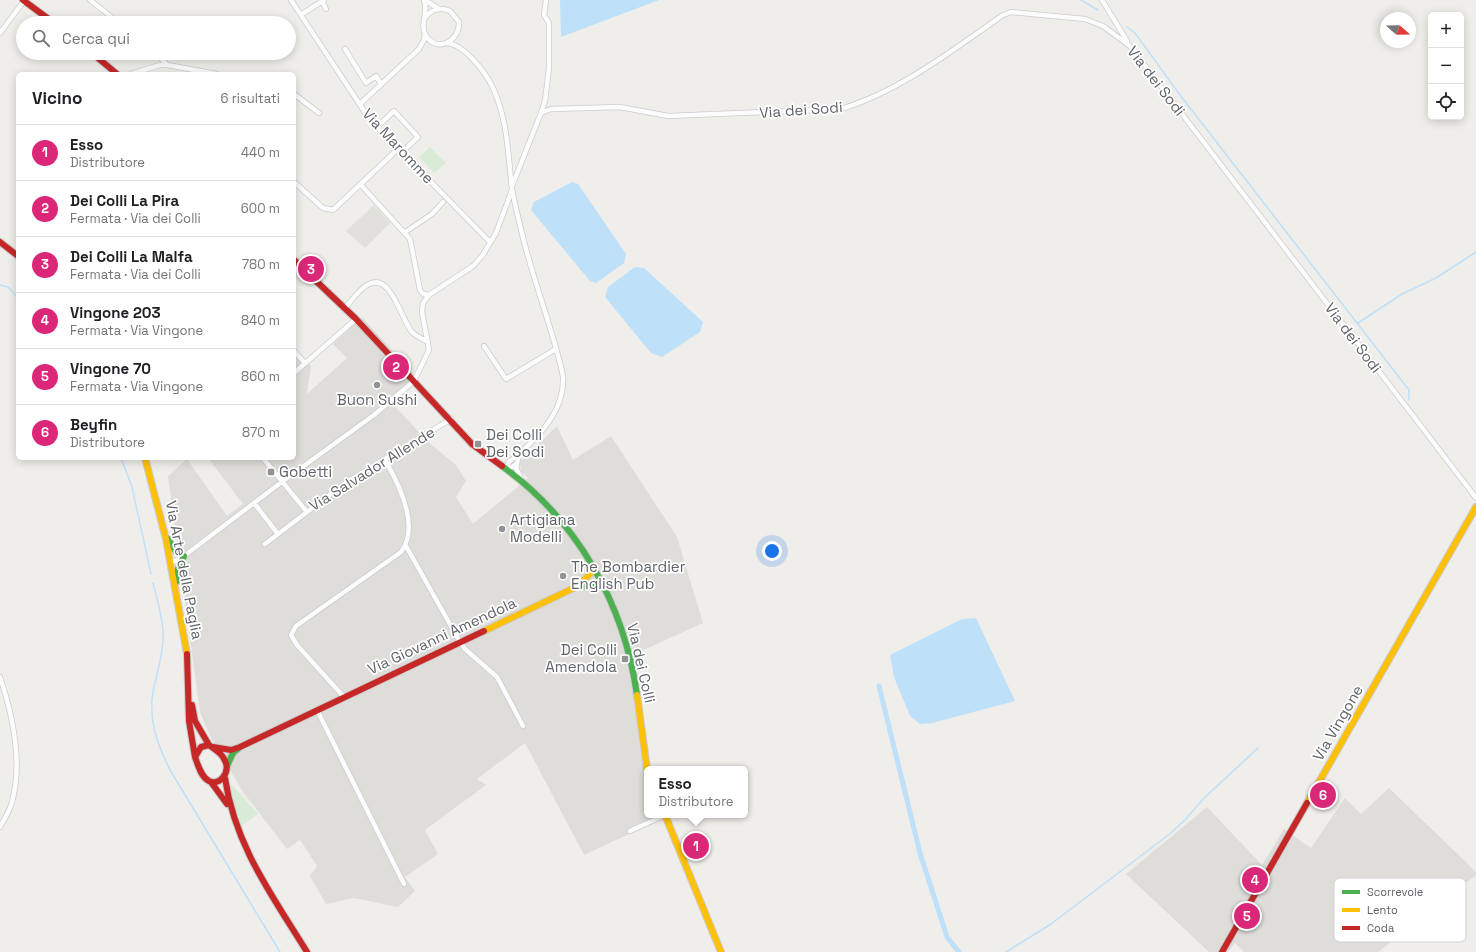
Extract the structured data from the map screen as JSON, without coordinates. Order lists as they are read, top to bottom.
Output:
{
  "streets": {
    "street": [
      "Via dei Sodi",
      "Via Maromme",
      "Via Salvador Allende",
      "Via Arte della Paglia",
      "Via Giovanni Amendola",
      "Via dei Colli",
      "Via Vingone"
    ]
  },
  "crossings": [
    ["Via Salvador Allende", "Via dei Colli"],
    ["Via Arte della Paglia", "Via Giovanni Amendola"],
    ["Via Giovanni Amendola", "Via dei Colli"]
  ],
  "places": {
    "other": ["Buon Sushi", "Artigiana Modelli", "The Bombardier English Pub"],
    "transit": ["Dei Colli Dei Sodi", "Gobetti", "Dei Colli Amendola"]
  },
  "legend": ["Scorrevole", "Lento", "Coda"],
  "north": "right",
  "page": {
    "map_buttons": ["+", "−"],
    "search": "Cerca qui",
    "heading": ["Vicino", "6 risultati"],
    "list": [
      {
        "mark": "1",
        "name": "Esso",
        "note": "Distributore",
        "value": "440 m"
      },
      {
        "mark": "2",
        "name": "Dei Colli La Pira",
        "note": "Fermata · Via dei Colli",
        "value": "600 m"
      },
      {
        "mark": "3",
        "name": "Dei Colli La Malfa",
        "note": "Fermata · Via dei Colli",
        "value": "780 m"
      },
      {
        "mark": "4",
        "name": "Vingone 203",
        "note": "Fermata · Via Vingone",
        "value": "840 m"
      },
      {
        "mark": "5",
        "name": "Vingone 70",
        "note": "Fermata · Via Vingone",
        "value": "860 m"
      },
      {
        "mark": "6",
        "name": "Beyfin",
        "note": "Distributore",
        "value": "870 m"
      }
    ],
    "pins": [
      "3",
      "2",
      "6",
      "1",
      "4",
      "5"
    ],
    "popup": ["Esso", "Distributore"]
  }
}
